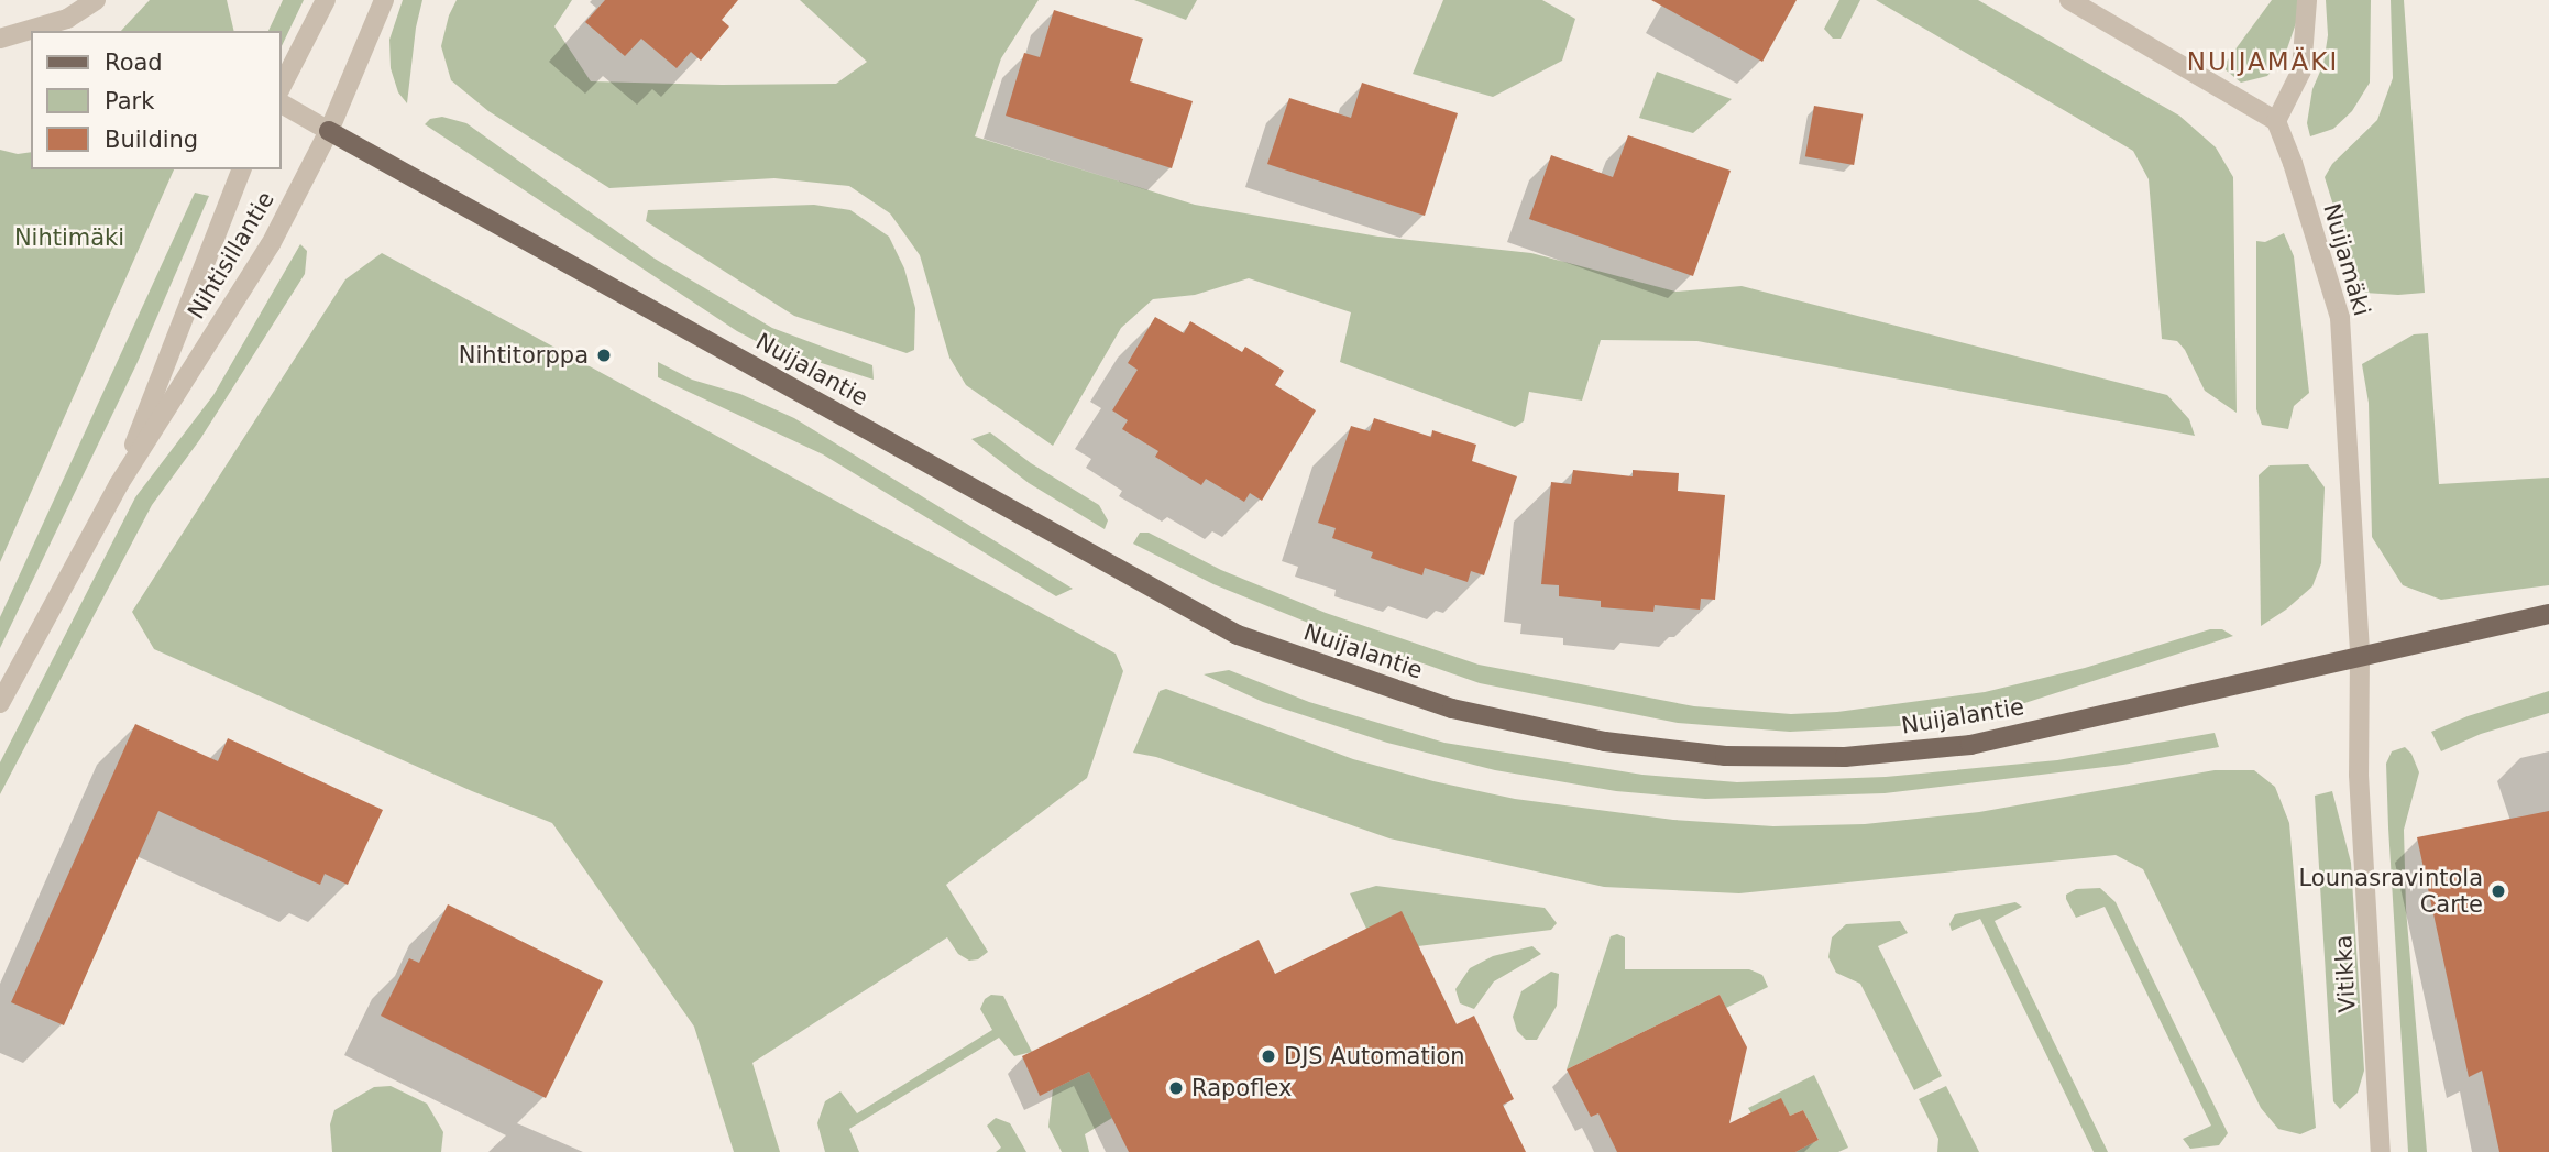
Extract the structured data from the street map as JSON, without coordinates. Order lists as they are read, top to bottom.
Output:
{
  "streets": {
    "main road": ["Nuijalantie"],
    "street": ["Nihtisillantie", "Nuijamäki", "Vitikka"]
  },
  "crossings": [
    ["Nihtisillantie", "Nuijalantie"],
    ["Nuijamäki", "Nuijalantie"],
    ["Nuijamäki", "Vitikka"],
    ["Nuijalantie", "Vitikka"]
  ],
  "districts": ["NUIJAMÄKI"],
  "parks": ["Nihtimäki"],
  "places": [
    "Nihtitorppa",
    "Lounasravintola Carte",
    "DJS Automation",
    "Rapoflex"
  ],
  "legend": ["Road", "Park", "Building"]
}
